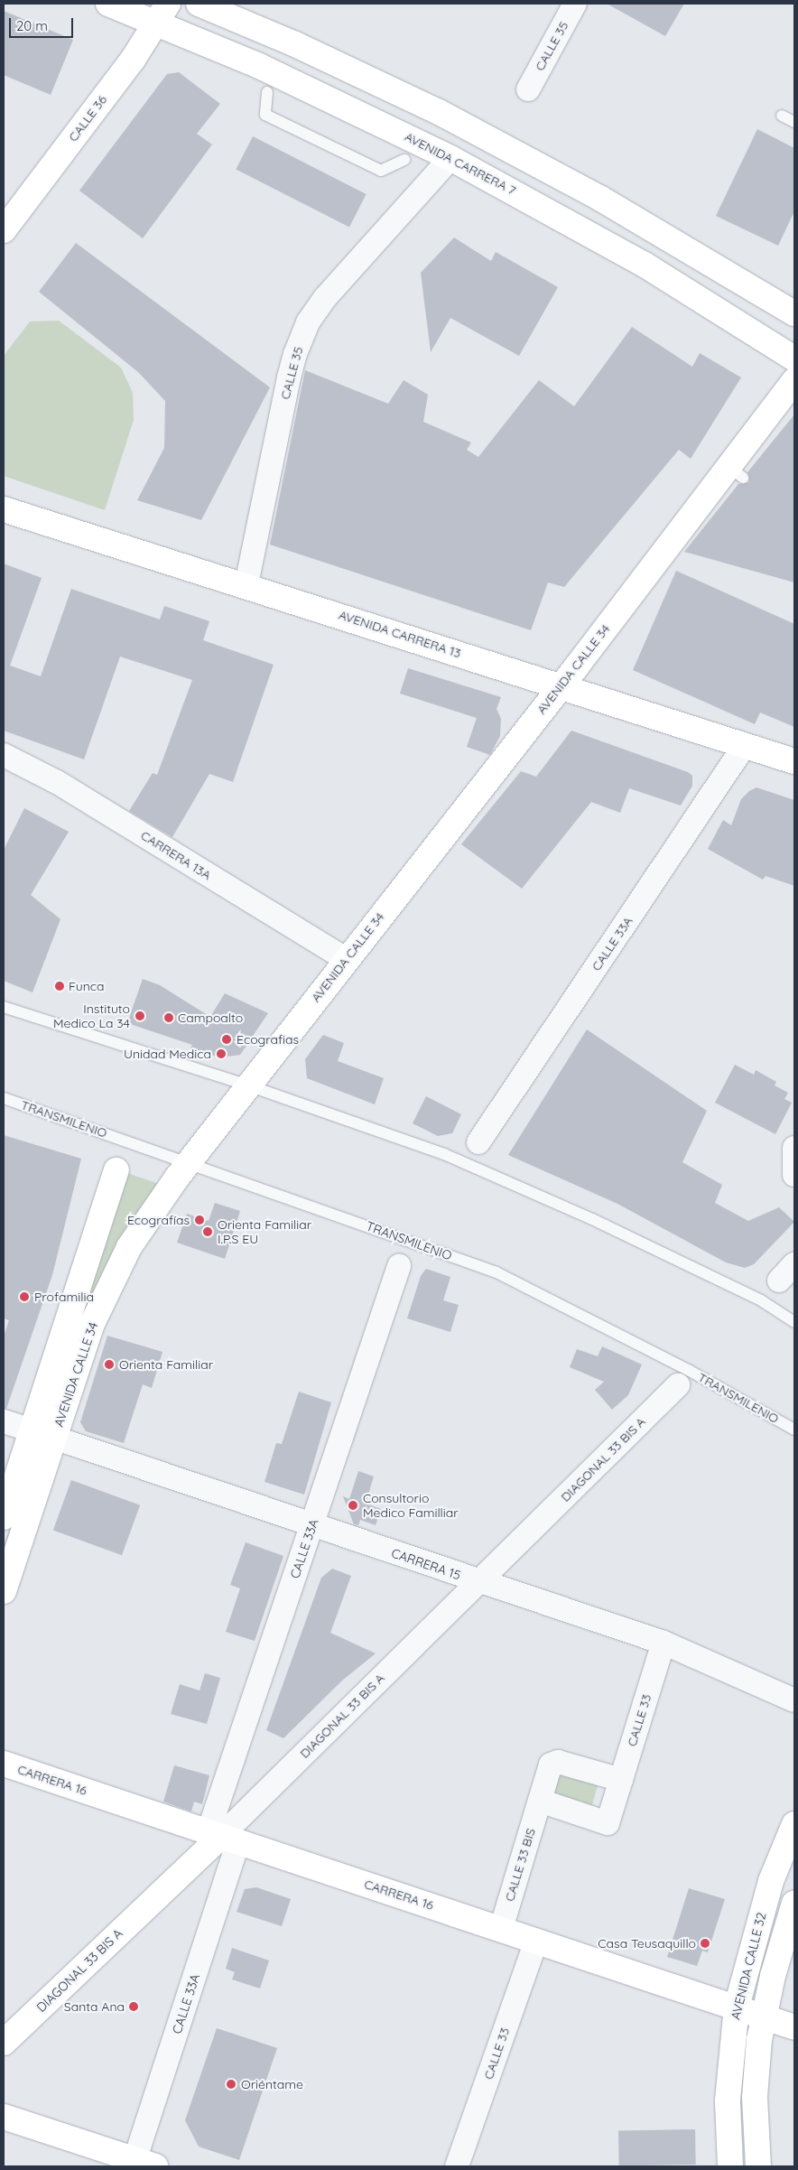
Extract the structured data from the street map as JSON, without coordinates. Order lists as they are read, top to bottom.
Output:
{
  "streets": {
    "main road": [
      "CALLE 36",
      "AVENIDA CARRERA 7",
      "AVENIDA CARRERA 13",
      "AVENIDA CALLE 34",
      "DIAGONAL 33 BIS A",
      "CARRERA 16",
      "AVENIDA CALLE 32"
    ],
    "street": [
      "CALLE 35",
      "CARRERA 13A",
      "CALLE 33A",
      "CARRERA 15",
      "CALLE 33",
      "CALLE 33 BIS"
    ],
    "lane": ["TRANSMILENIO"]
  },
  "crossings": [
    ["CALLE 35", "AVENIDA CARRERA 7"],
    ["CALLE 35", "AVENIDA CARRERA 13"],
    ["CALLE 36", "AVENIDA CARRERA 7"],
    ["AVENIDA CARRERA 13", "AVENIDA CALLE 34"],
    ["AVENIDA CARRERA 13", "CALLE 33A"],
    ["AVENIDA CALLE 34", "CARRERA 13A"],
    ["AVENIDA CALLE 34", "TRANSMILENIO"],
    ["AVENIDA CALLE 34", "CARRERA 15"],
    ["CALLE 33A", "DIAGONAL 33 BIS A"],
    ["CALLE 33A", "CARRERA 15"],
    ["CALLE 33A", "CARRERA 16"],
    ["DIAGONAL 33 BIS A", "CARRERA 15"],
    ["DIAGONAL 33 BIS A", "CARRERA 16"],
    ["CARRERA 15", "CALLE 33"],
    ["CALLE 33", "CARRERA 16"],
    ["CALLE 33", "CALLE 33 BIS"],
    ["CARRERA 16", "CALLE 33 BIS"],
    ["CARRERA 16", "AVENIDA CALLE 32"]
  ],
  "places": [
    "Funca",
    "Instituto Medico La 34",
    "Campoalto",
    "Ecografias",
    "Unidad Medica",
    "Ecografías",
    "Orienta Familiar I.P.S EU",
    "Profamilia",
    "Orienta Familiar",
    "Consultorio Medico Familliar",
    "Casa Teusaquillo",
    "Santa Ana",
    "Oriéntame"
  ],
  "scale_bar": "20 m"
}
